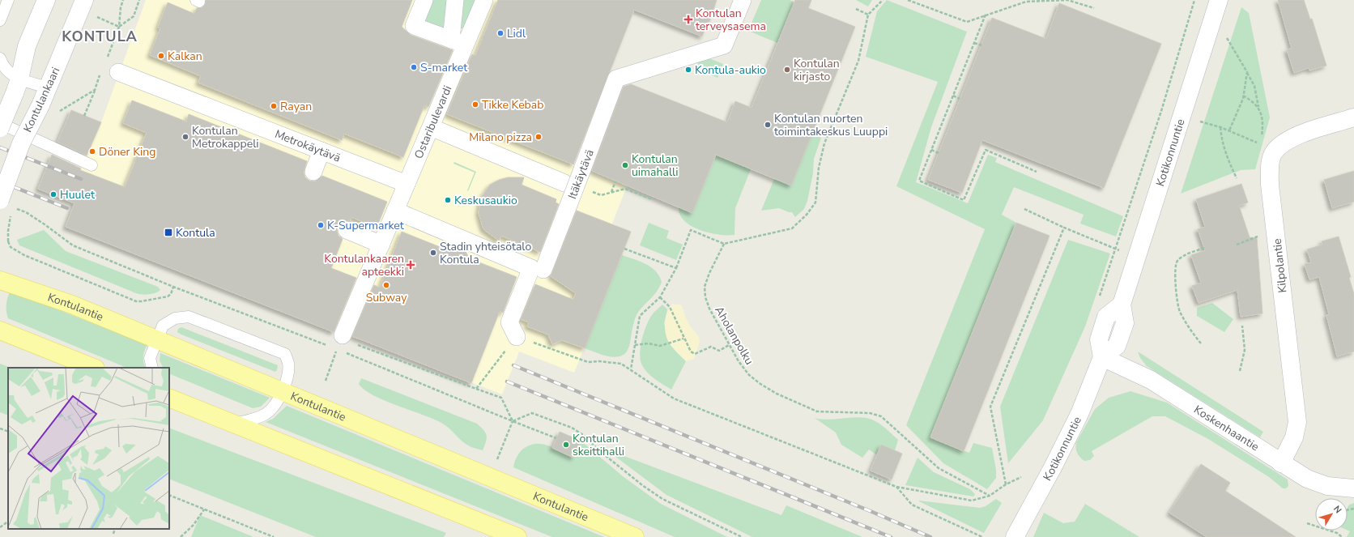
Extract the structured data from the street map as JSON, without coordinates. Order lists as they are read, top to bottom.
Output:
{
  "streets": {
    "main road": ["Kontulantie"],
    "street": [
      "Kontulankaari",
      "Ostaribulevardi",
      "Metrokäytävä",
      "Kotikonnuntie",
      "Itäkäytävä",
      "Kilpolantie",
      "Koskenhaantie"
    ],
    "path": ["Aholanpolku"]
  },
  "crossings": [
    ["Ostaribulevardi", "Metrokäytävä"],
    ["Kotikonnuntie", "Koskenhaantie"],
    ["Kilpolantie", "Koskenhaantie"]
  ],
  "districts": ["KONTULA"],
  "places": {
    "health": ["Kontulan terveysasema", "Kontulankaaren apteekki"],
    "other": [
      "Lidl",
      "Kalkan",
      "S-market",
      "Kontula-aukio",
      "Kontulan kirjasto",
      "Tikke Kebab",
      "Rayan",
      "Kontulan nuorten toimintakeskus Luuppi",
      "Kontulan Metrokappeli",
      "Milano pizza",
      "Döner King",
      "Kontulan uimahalli",
      "Huulet",
      "Keskusaukio",
      "K-Supermarket",
      "Stadin yhteisötalo Kontula",
      "Subway",
      "Kontulan skeittihalli"
    ],
    "transit": ["Kontula"]
  },
  "north": "top right"
}
